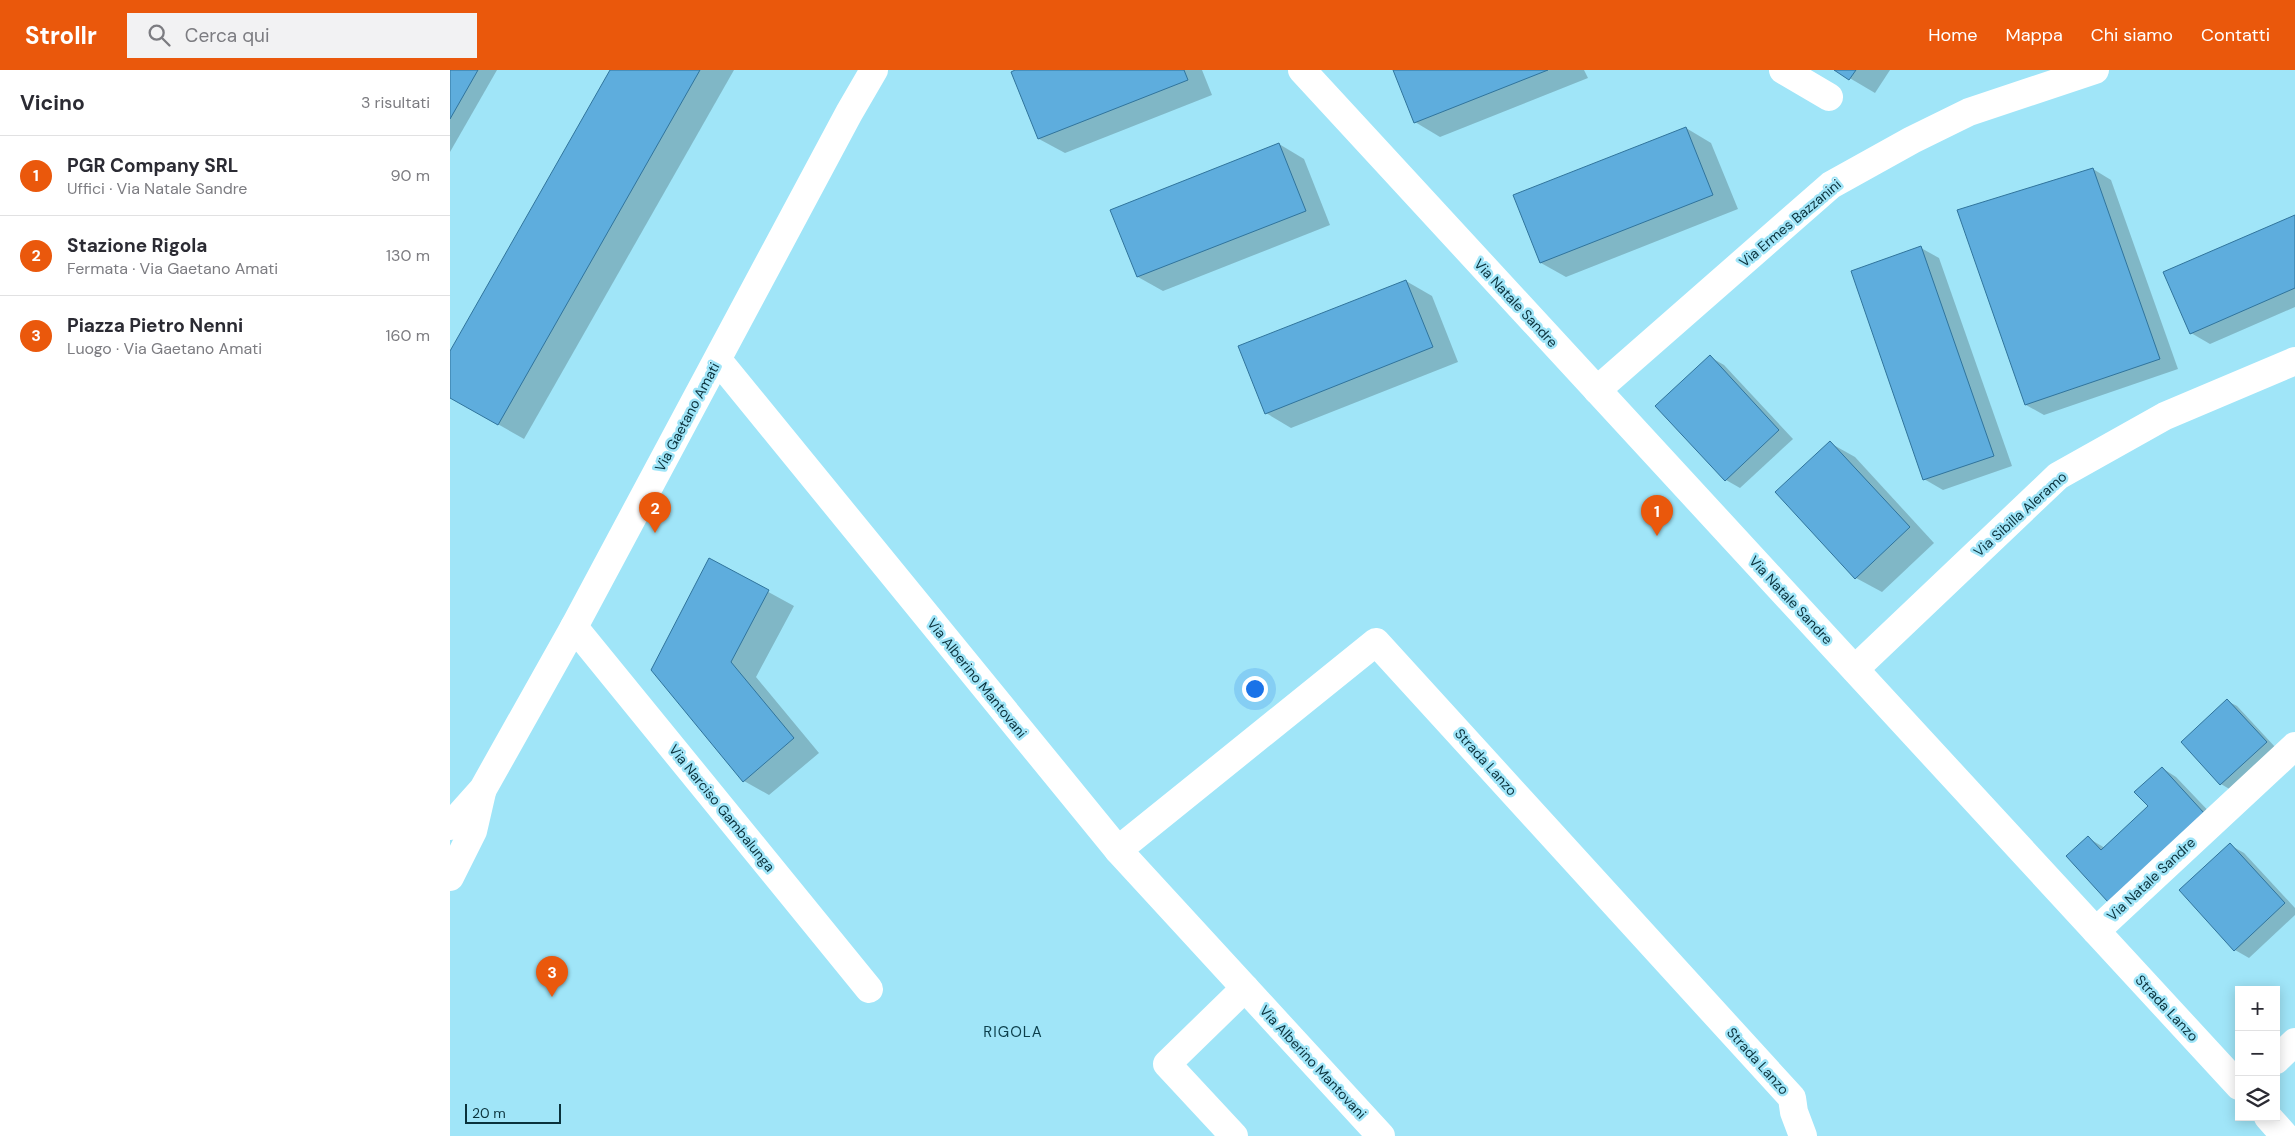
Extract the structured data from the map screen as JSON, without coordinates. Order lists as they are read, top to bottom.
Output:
{
  "streets": {
    "street": [
      "Via Ermes Bazzanini",
      "Via Natale Sandre",
      "Via Gaetano Amati",
      "Via Sibilla Aleramo",
      "Via Alberino Mantovani",
      "Strada Lanzo",
      "Via Narciso Gambalunga"
    ]
  },
  "crossings": [
    ["Via Ermes Bazzanini", "Via Natale Sandre"],
    ["Via Natale Sandre", "Via Sibilla Aleramo"],
    ["Via Natale Sandre", "Strada Lanzo"],
    ["Via Gaetano Amati", "Via Alberino Mantovani"],
    ["Via Gaetano Amati", "Via Narciso Gambalunga"],
    ["Via Alberino Mantovani", "Strada Lanzo"]
  ],
  "districts": ["RIGOLA"],
  "scale_bar": "20 m",
  "page": {
    "header": "Strollr",
    "search": "Cerca qui",
    "nav": [
      "Home",
      "Mappa",
      "Chi siamo",
      "Contatti"
    ],
    "heading": ["Vicino", "3 risultati"],
    "list": [
      {
        "mark": "1",
        "name": "PGR Company SRL",
        "note": "Uffici · Via Natale Sandre",
        "value": "90 m"
      },
      {
        "mark": "2",
        "name": "Stazione Rigola",
        "note": "Fermata · Via Gaetano Amati",
        "value": "130 m"
      },
      {
        "mark": "3",
        "name": "Piazza Pietro Nenni",
        "note": "Luogo · Via Gaetano Amati",
        "value": "160 m"
      }
    ],
    "pins": ["2", "1", "3"],
    "map_buttons": ["+", "−"],
    "scale": "20 m"
  }
}
